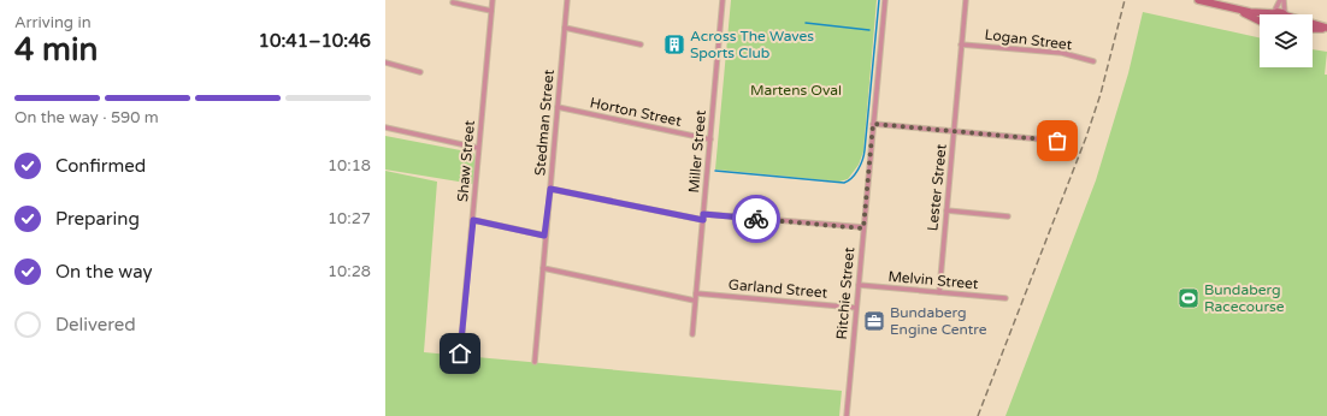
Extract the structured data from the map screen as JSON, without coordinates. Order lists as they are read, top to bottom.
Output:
{
  "streets": {
    "street": [
      "Logan Street",
      "Horton Street",
      "Stedman Street",
      "Miller Street",
      "Shaw Street",
      "Lester Street",
      "Melvin Street",
      "Garland Street",
      "Ritchie Street"
    ]
  },
  "crossings": [
    ["Logan Street", "Lester Street"],
    ["Horton Street", "Stedman Street"],
    ["Horton Street", "Miller Street"],
    ["Miller Street", "Garland Street"],
    ["Lester Street", "Melvin Street"],
    ["Melvin Street", "Ritchie Street"],
    ["Garland Street", "Ritchie Street"]
  ],
  "parks": ["Martens Oval"],
  "places": {
    "building": ["Across The Waves Sports Club"],
    "sports": ["Bundaberg Racecourse"],
    "office": ["Bundaberg Engine Centre"]
  },
  "page": {
    "heading": ["4 min", "Arriving in", "10:41–10:46"],
    "bar": "On the way · 590 m",
    "list": [
      ["Confirmed", "10:18"],
      ["Preparing", "10:27"],
      ["On the way", "10:28"],
      "Delivered"
    ]
  }
}
